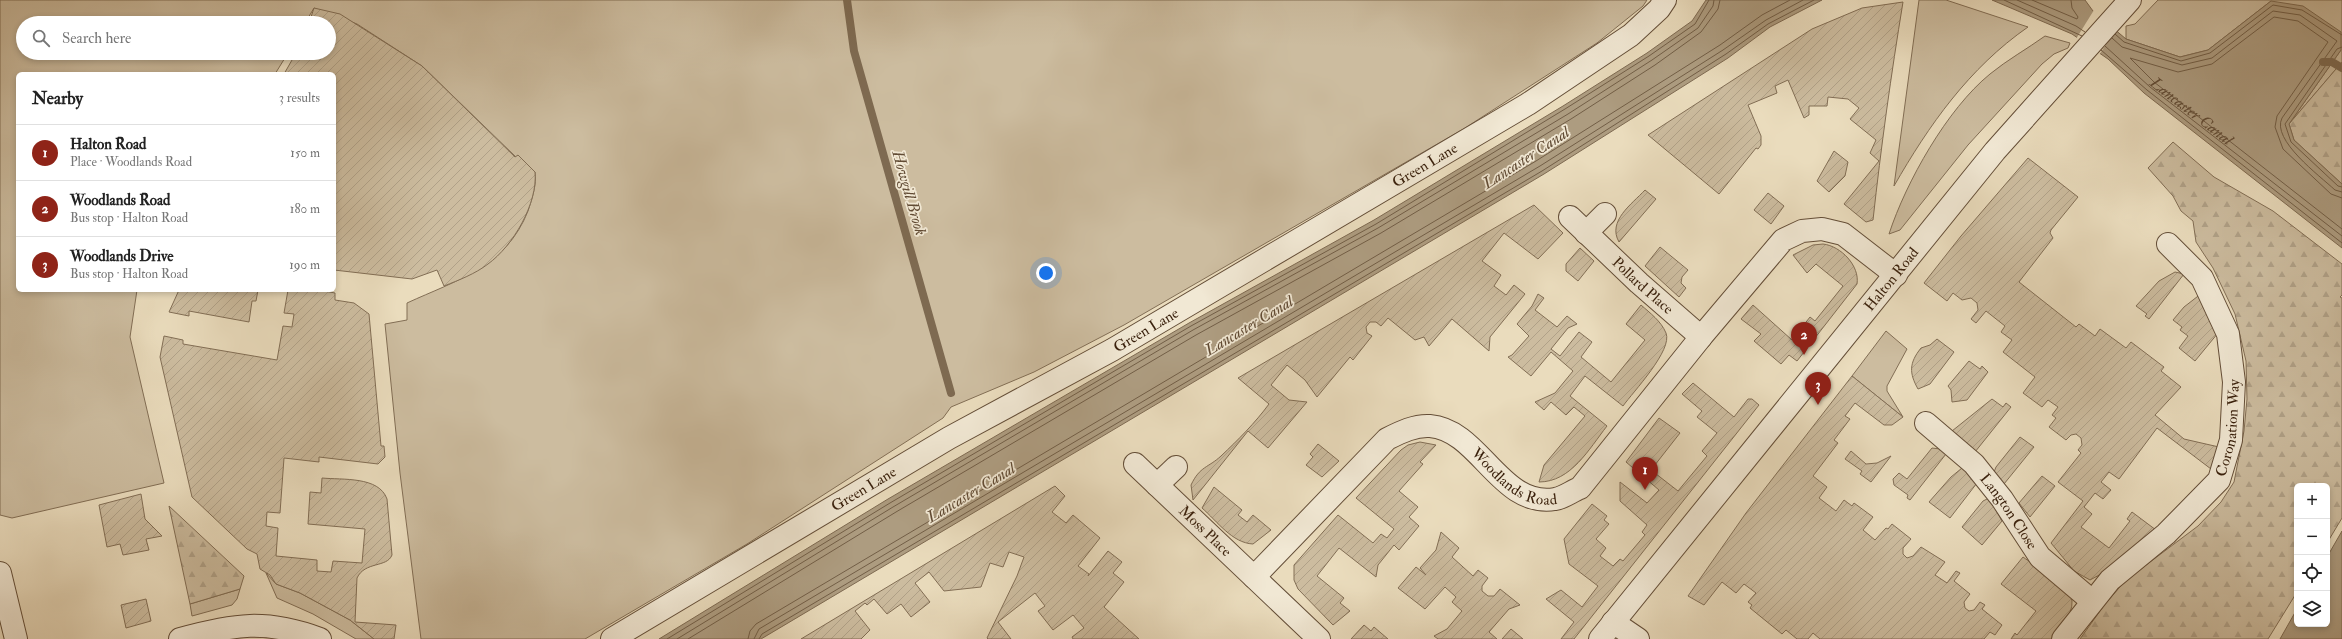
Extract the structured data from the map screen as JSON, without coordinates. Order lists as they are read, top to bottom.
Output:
{
  "streets": {
    "street": [
      "Green Lane",
      "Halton Road",
      "Pollard Place",
      "Coronation Way",
      "Woodlands Road",
      "Langton Close",
      "Moss Place"
    ]
  },
  "crossings": [
    ["Halton Road", "Woodlands Road"],
    ["Pollard Place", "Woodlands Road"],
    ["Coronation Way", "Langton Close"],
    ["Woodlands Road", "Moss Place"]
  ],
  "water": ["Lancaster Canal", "Howgill Brook"],
  "page": {
    "search": "Search here",
    "heading": ["Nearby", "3 results"],
    "list": [
      {
        "mark": "1",
        "name": "Halton Road",
        "note": "Place · Woodlands Road",
        "value": "150 m"
      },
      {
        "mark": "2",
        "name": "Woodlands Road",
        "note": "Bus stop · Halton Road",
        "value": "180 m"
      },
      {
        "mark": "3",
        "name": "Woodlands Drive",
        "note": "Bus stop · Halton Road",
        "value": "190 m"
      }
    ],
    "pins": ["2", "3", "1"],
    "map_buttons": ["+", "−"]
  }
}
